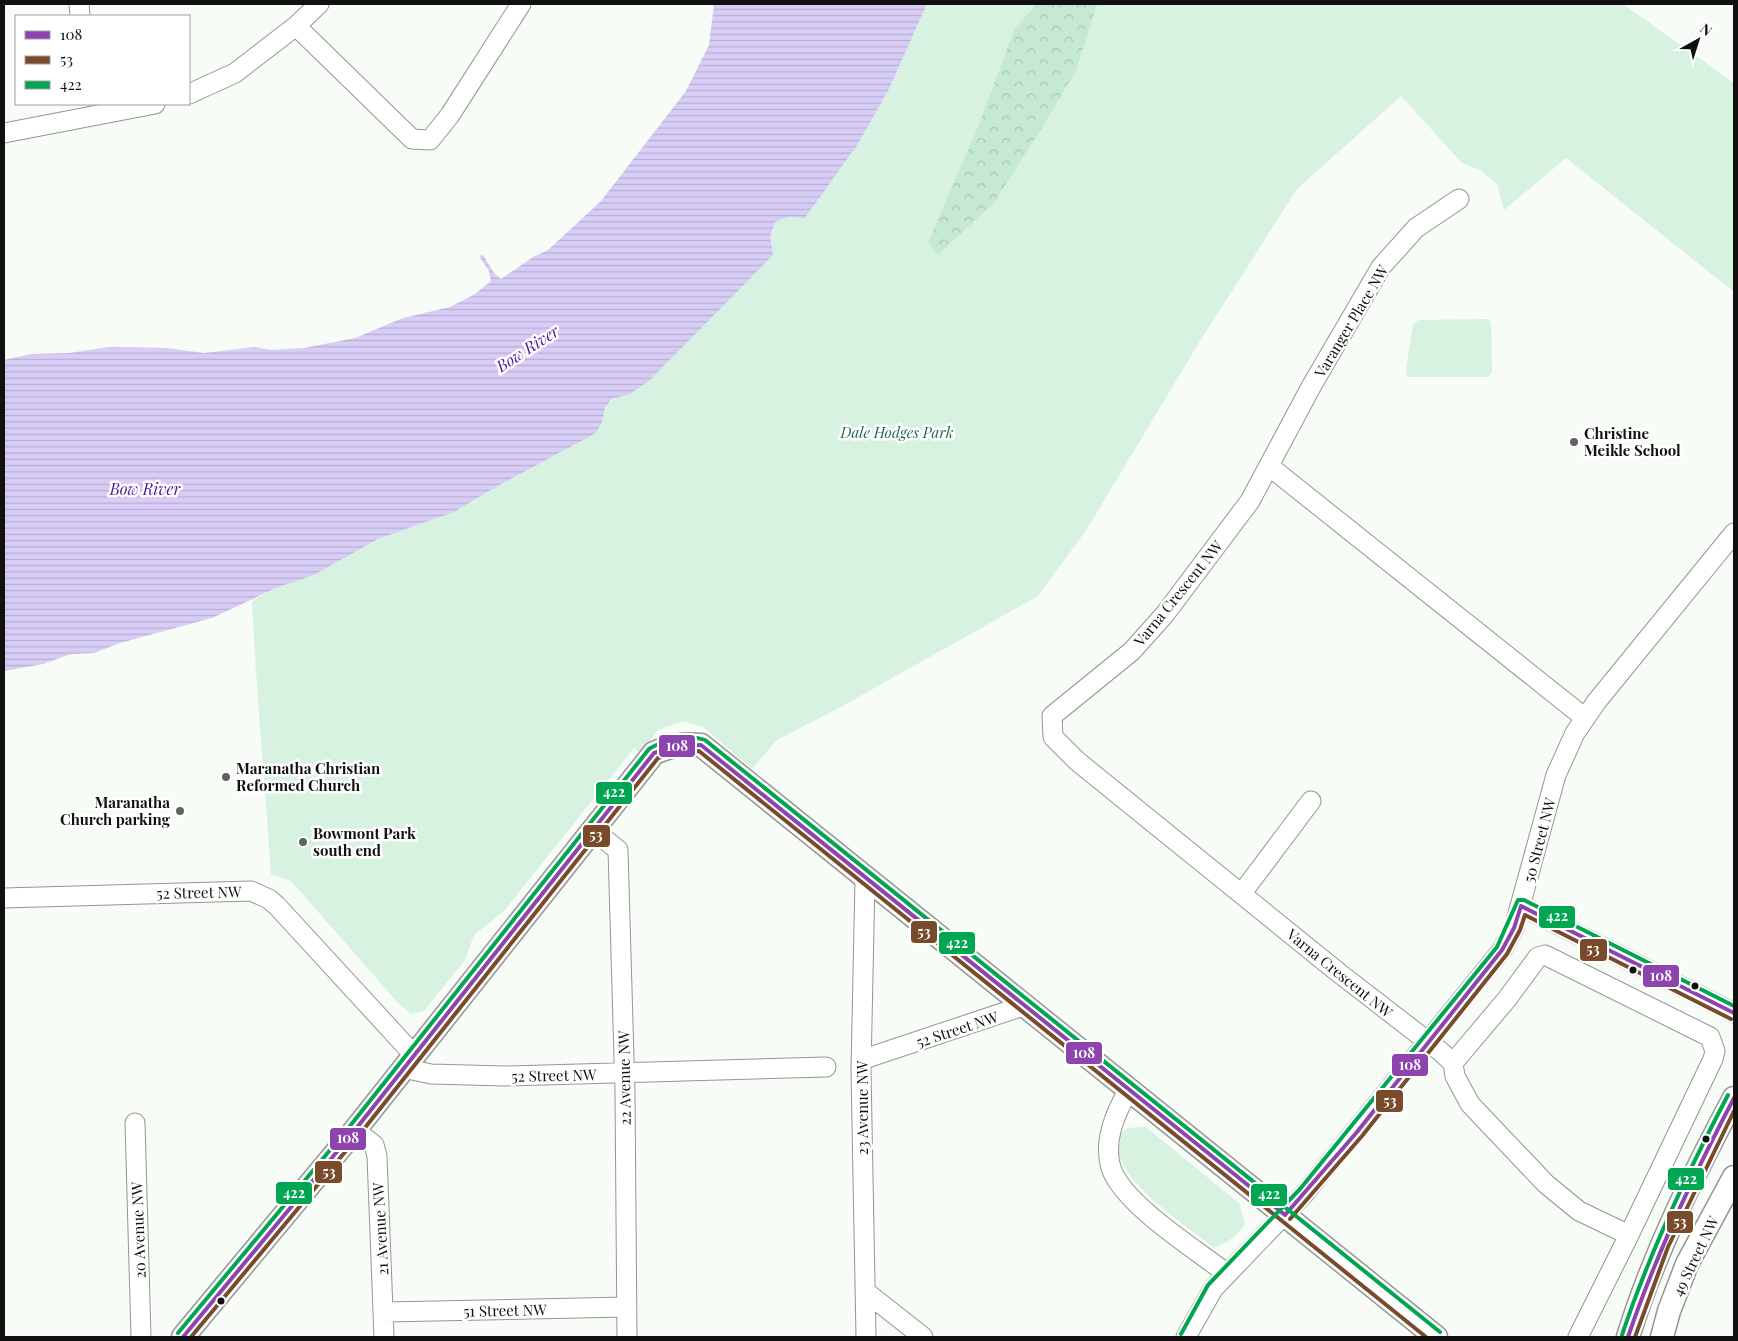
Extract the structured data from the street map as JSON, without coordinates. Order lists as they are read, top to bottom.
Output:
{
  "streets": {
    "street": [
      "Varanger Place NW",
      "Varna Crescent NW",
      "50 Street NW",
      "52 Street NW",
      "22 Avenue NW",
      "23 Avenue NW",
      "21 Avenue NW",
      "20 Avenue NW",
      "49 Street NW",
      "51 Street NW"
    ]
  },
  "crossings": [
    ["Varanger Place NW", "Varna Crescent NW"],
    ["Varna Crescent NW", "50 Street NW"],
    ["52 Street NW", "22 Avenue NW"],
    ["52 Street NW", "23 Avenue NW"],
    ["22 Avenue NW", "51 Street NW"],
    ["21 Avenue NW", "51 Street NW"]
  ],
  "water": ["Bow River"],
  "parks": ["Dale Hodges Park"],
  "places": [
    "Christine Meikle School",
    "Maranatha Christian Reformed Church",
    "Maranatha Church parking",
    "Bowmont Park south end"
  ],
  "lines": ["transit line 422", "transit line 108", "transit line 53"],
  "legend": ["108", "53", "422"],
  "north": "top right"
}
